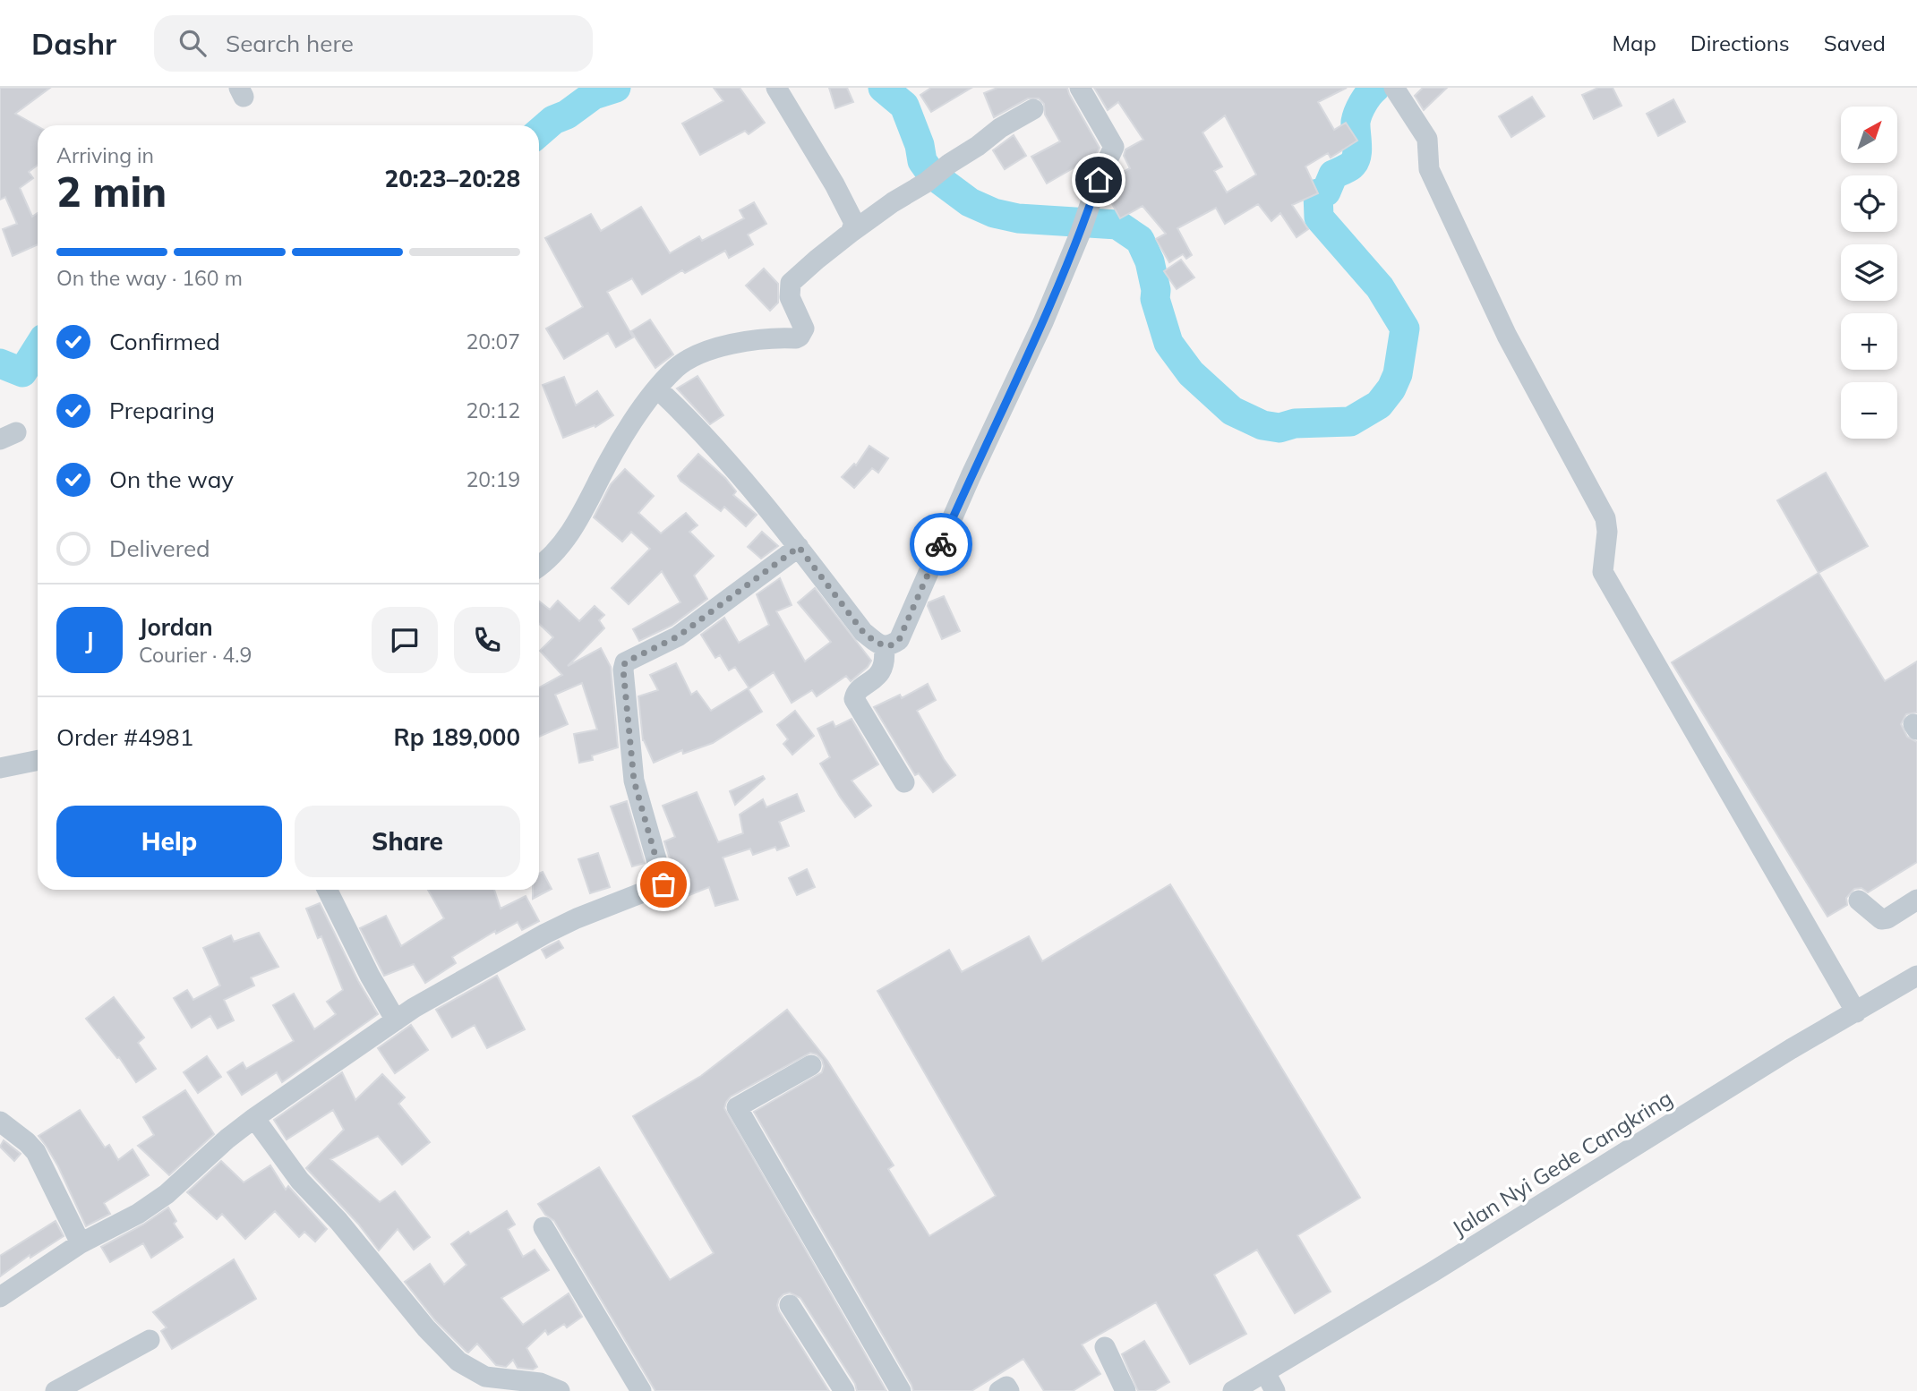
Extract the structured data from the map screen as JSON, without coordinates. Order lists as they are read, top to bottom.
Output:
{
  "streets": {
    "street": ["Jalan Nyi Gede Cangkring"]
  },
  "north": "top right",
  "page": {
    "header": "Dashr",
    "search": "Search here",
    "nav": ["Map", "Directions", "Saved"],
    "map_buttons": ["+", "−"],
    "heading": ["2 min", "Arriving in", "20:23–20:28"],
    "panel": [
      "Jordan",
      "Courier · 4.9",
      "Order #4981",
      "Rp 189,000"
    ],
    "bar": "On the way · 160 m",
    "list": [
      ["Confirmed", "20:07"],
      ["Preparing", "20:12"],
      ["On the way", "20:19"],
      "Delivered"
    ],
    "round": "J",
    "buttons": ["Help", "Share"]
  }
}
